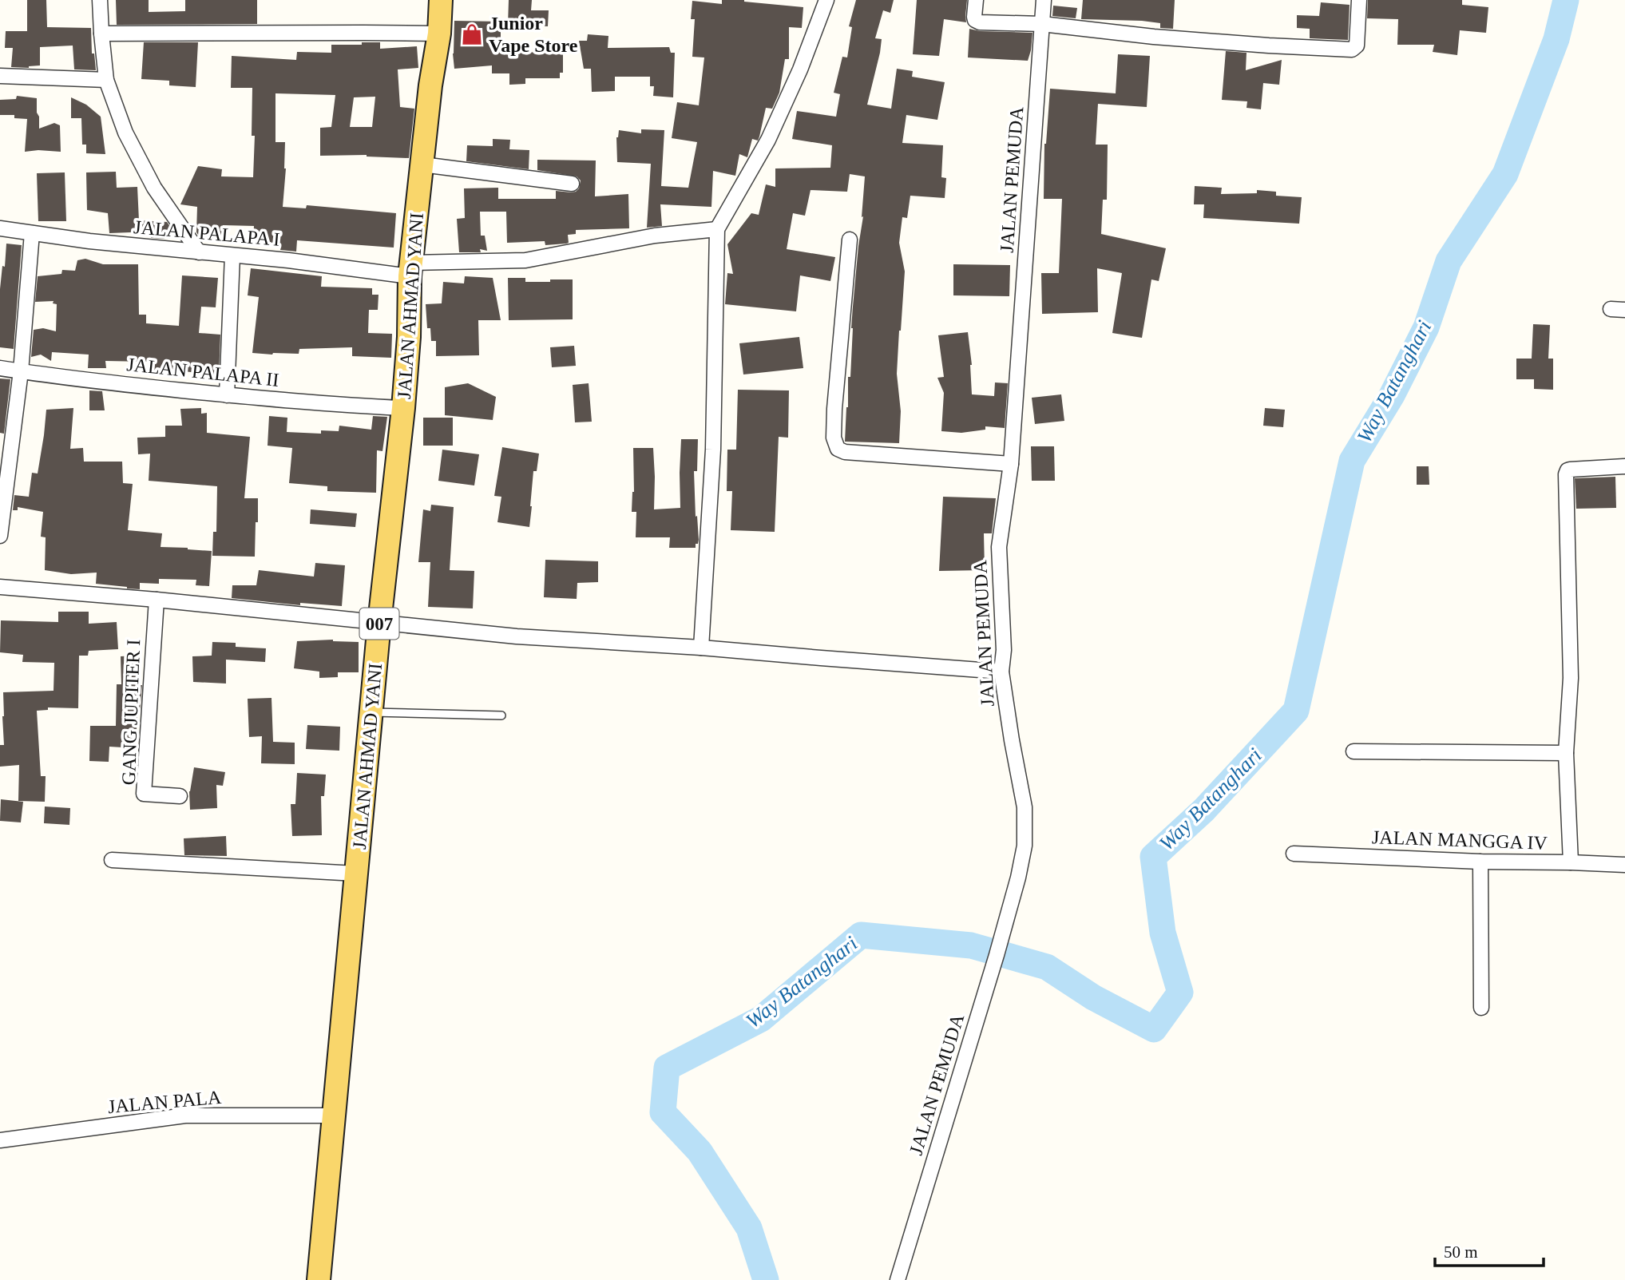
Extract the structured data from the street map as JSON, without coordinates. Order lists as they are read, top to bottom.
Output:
{
  "streets": {
    "main road": ["JALAN AHMAD YANI", "007"],
    "street": [
      "JALAN PEMUDA",
      "JALAN PALAPA I",
      "JALAN PALAPA II",
      "GANG JUPITER I",
      "JALAN MANGGA IV",
      "JALAN PALA"
    ]
  },
  "crossings": [
    ["JALAN PALAPA I", "JALAN AHMAD YANI"],
    ["JALAN AHMAD YANI", "JALAN PALAPA II"],
    ["JALAN AHMAD YANI", "JALAN PALA"]
  ],
  "water": ["Way Batanghari"],
  "places": {
    "shop": ["Junior Vape Store"]
  },
  "scale_bar": "50 m"
}
